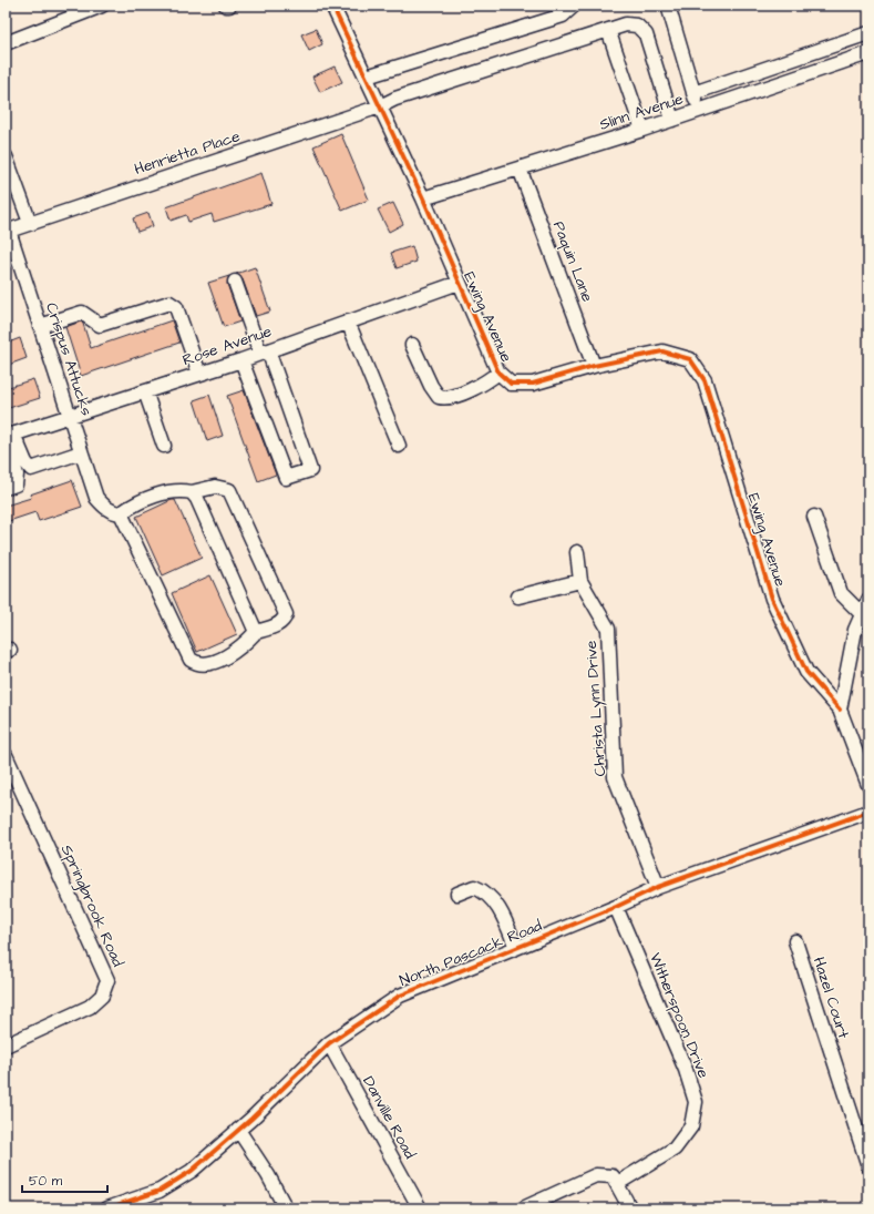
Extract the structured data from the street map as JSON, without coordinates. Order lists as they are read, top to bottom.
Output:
{
  "streets": {
    "street": [
      "Slinn Avenue",
      "Henrietta Place",
      "Paquin Lane",
      "Ewing Avenue",
      "Rose Avenue",
      "Crispus Attucks",
      "Christa Lynn Drive",
      "Springbrook Road",
      "North Pascack Road",
      "Hazel Court",
      "Witherspoon Drive",
      "Danville Road"
    ]
  },
  "crossings": [
    ["Slinn Avenue", "Henrietta Place"],
    ["Slinn Avenue", "Paquin Lane"],
    ["Slinn Avenue", "Ewing Avenue"],
    ["Henrietta Place", "Ewing Avenue"],
    ["Henrietta Place", "Crispus Attucks"],
    ["Paquin Lane", "Ewing Avenue"],
    ["Ewing Avenue", "Rose Avenue"],
    ["Rose Avenue", "Crispus Attucks"],
    ["Christa Lynn Drive", "North Pascack Road"],
    ["North Pascack Road", "Witherspoon Drive"],
    ["North Pascack Road", "Danville Road"]
  ],
  "scale_bar": "50 m"
}
